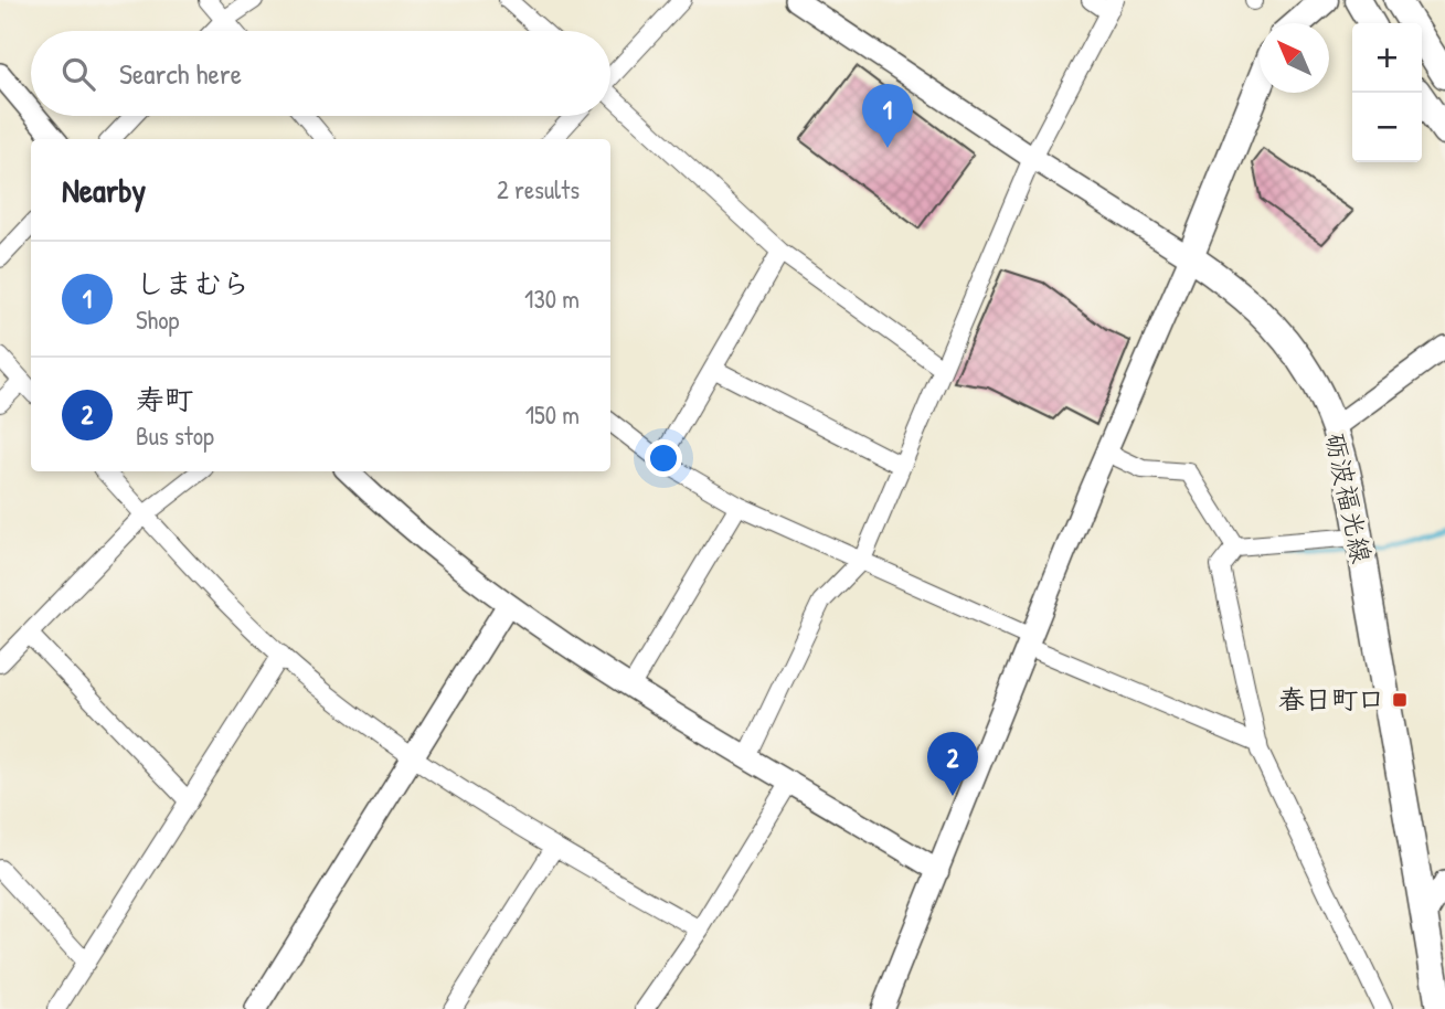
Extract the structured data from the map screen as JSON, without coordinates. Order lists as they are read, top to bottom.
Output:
{
  "streets": {
    "main road": ["砺波福光線"]
  },
  "places": {
    "transit": ["春日町口"]
  },
  "north": "top left",
  "page": {
    "map_buttons": ["+", "−"],
    "search": "Search here",
    "pins": ["1", "2"],
    "heading": ["Nearby", "2 results"],
    "list": [
      {
        "mark": "1",
        "name": "しまむら",
        "note": "Shop",
        "value": "130 m"
      },
      {
        "mark": "2",
        "name": "寿町",
        "note": "Bus stop",
        "value": "150 m"
      }
    ]
  }
}
